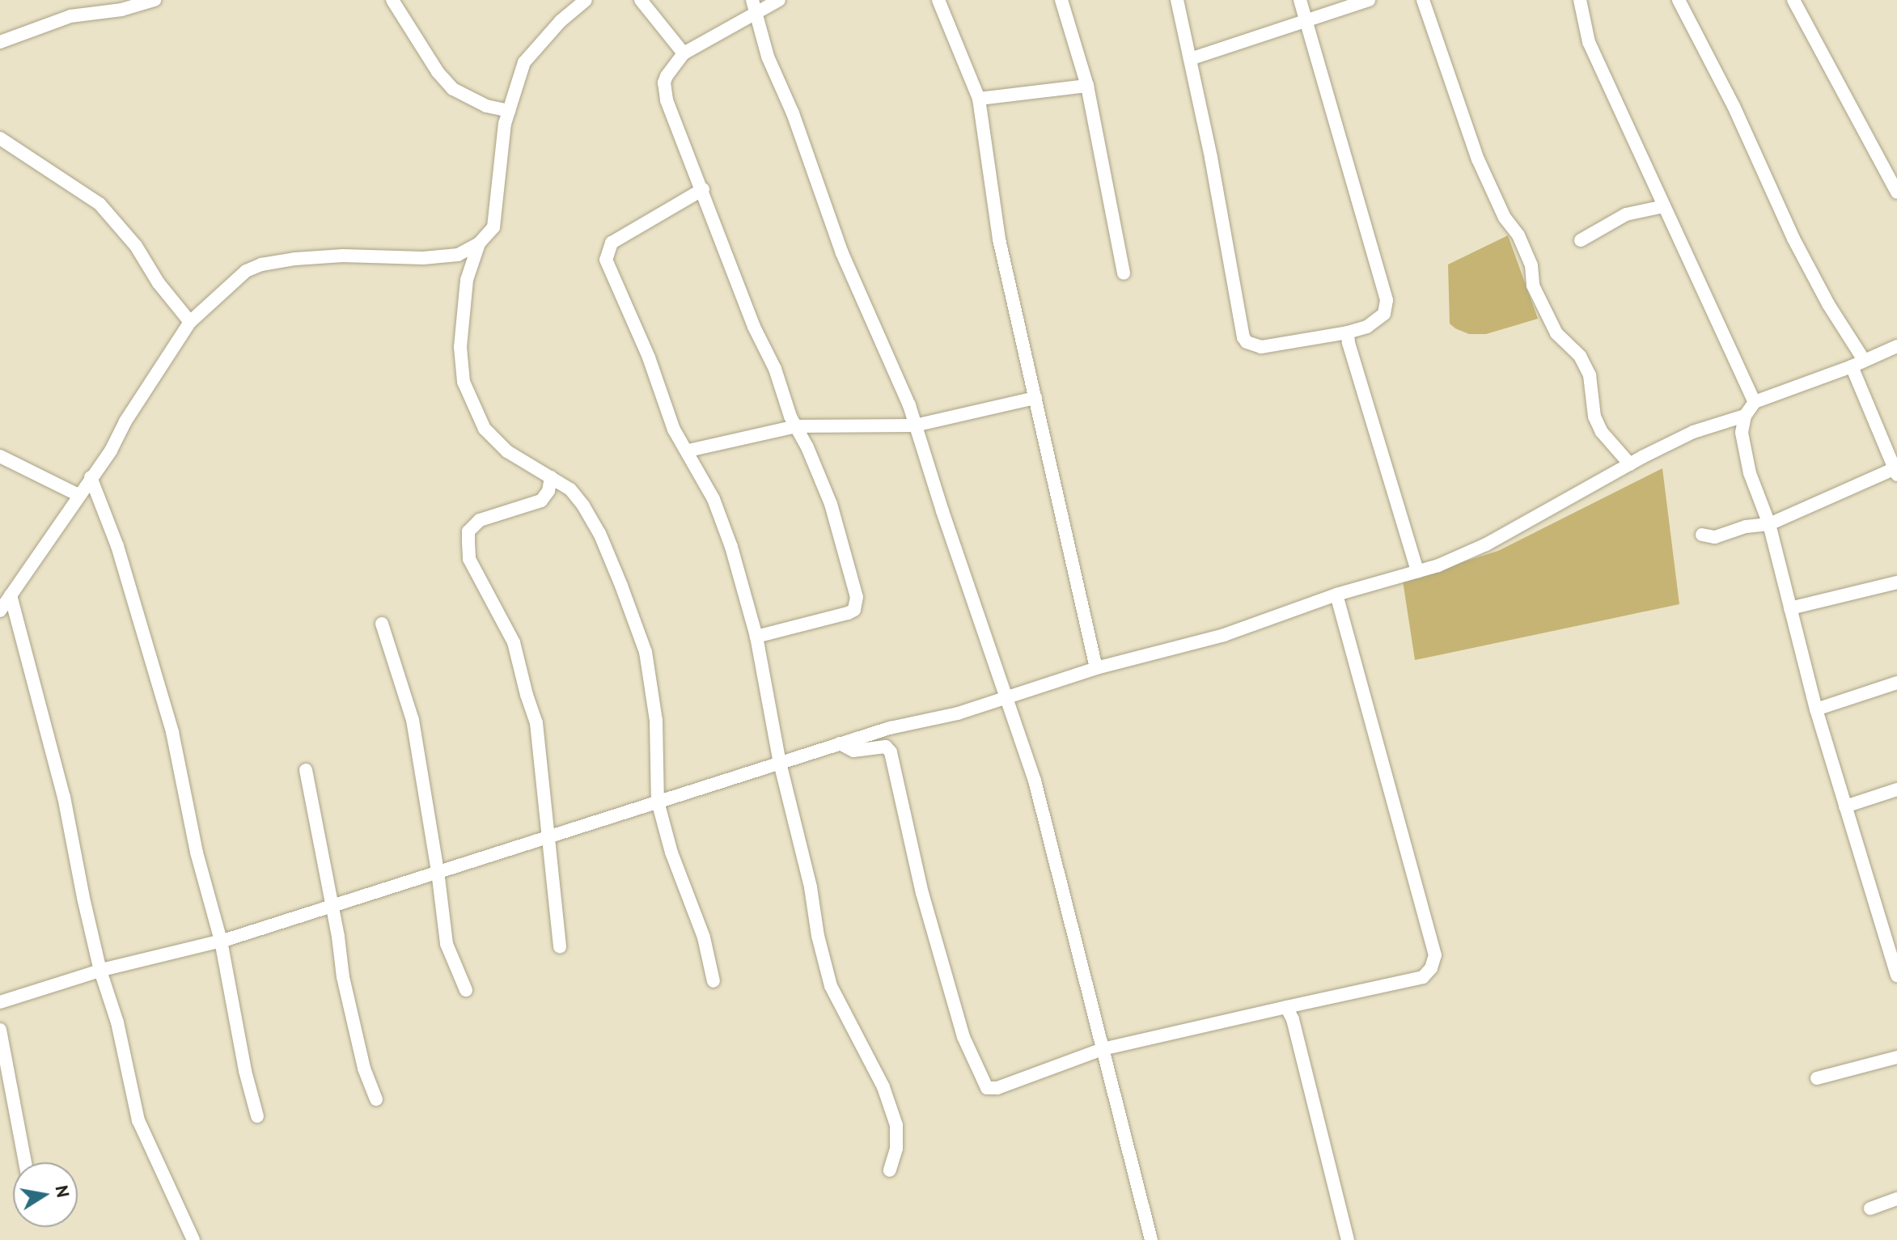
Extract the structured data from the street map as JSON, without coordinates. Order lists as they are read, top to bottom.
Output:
{
  "north": "right"
}
